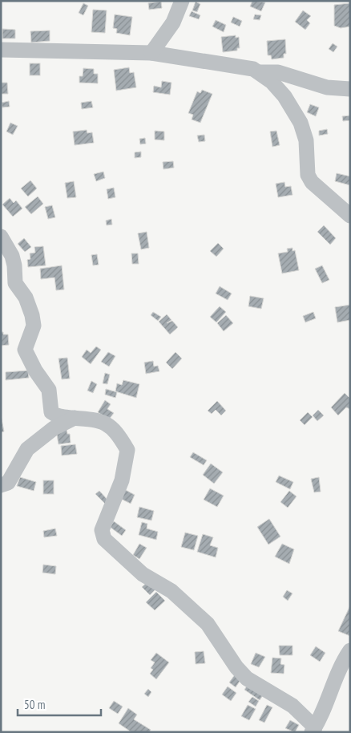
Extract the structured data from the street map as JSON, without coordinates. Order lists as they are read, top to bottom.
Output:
{
  "scale_bar": "50 m"
}
